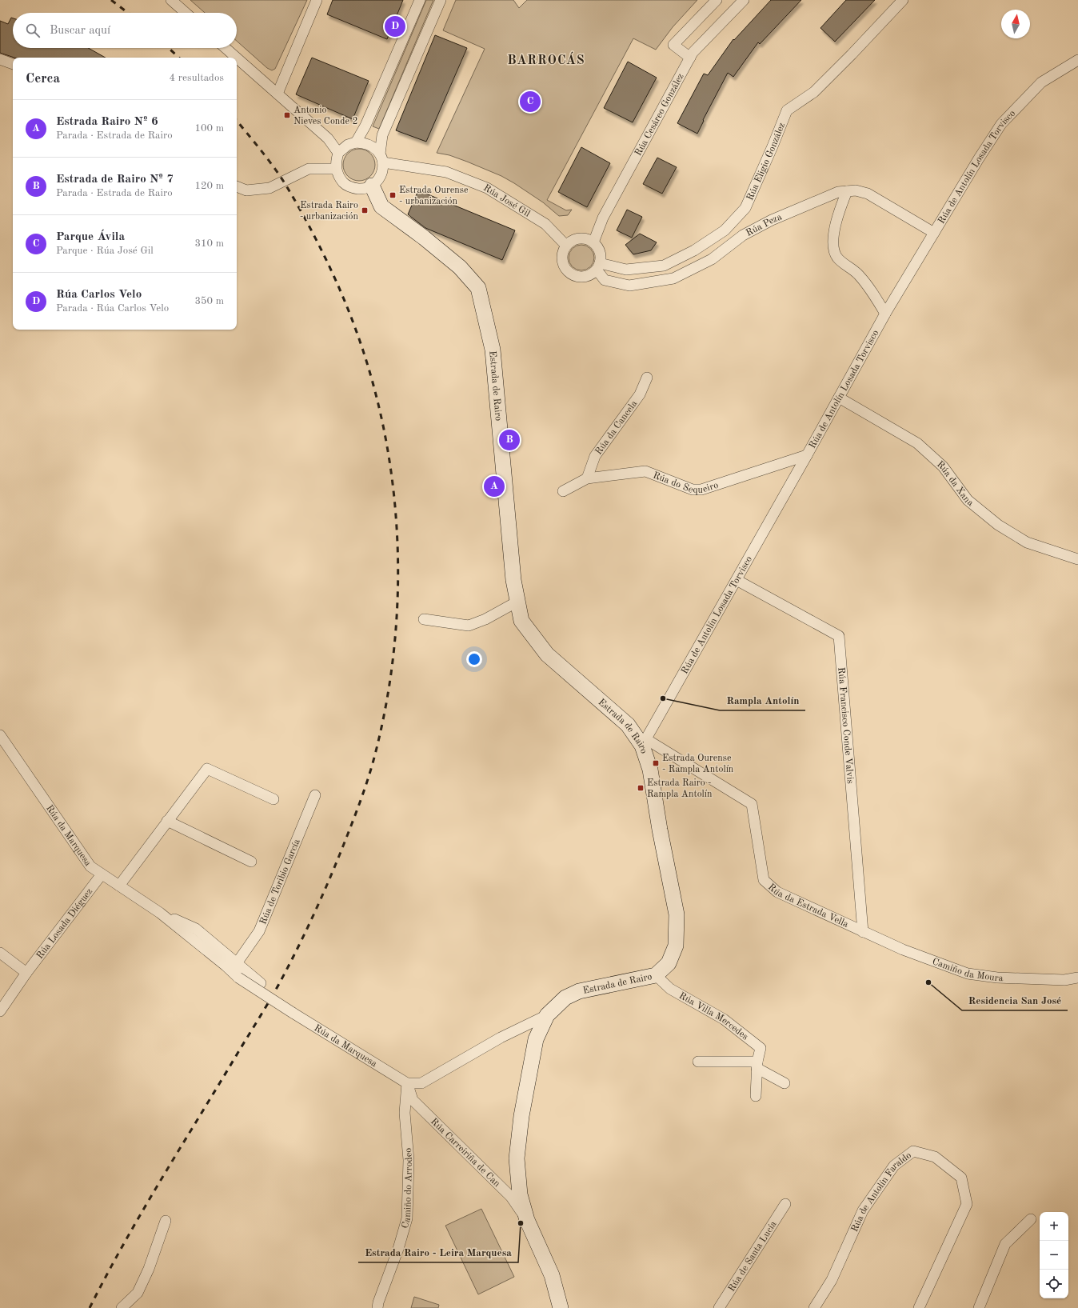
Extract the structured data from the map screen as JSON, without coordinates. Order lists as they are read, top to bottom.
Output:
{
  "streets": {
    "street": [
      "Rúa Cesáreo González",
      "Rúa Eligio González",
      "Rúa de Antolín Losada Torvisco",
      "Rúa José Gil",
      "Rúa Peza",
      "Estrada de Rairo",
      "Rúa da Cancela",
      "Rúa do Sequeiro",
      "Rúa da Xana",
      "Rúa Francisco Conde Valvis",
      "Rúa da Marquesa",
      "Rúa de Toribio García",
      "Rúa da Estrada Vella",
      "Rúa Losada Diéguez",
      "Camiño da Moura",
      "Rúa Villa Mercedes",
      "Rúa Carreiriña de Can",
      "Camiño do Arrodeo",
      "Rúa de Antolín Faraldo",
      "Rúa de Santa Lucía"
    ]
  },
  "crossings": [
    ["Rúa Cesáreo González", "Rúa Eligio González"],
    ["Rúa Cesáreo González", "Rúa José Gil"],
    ["Rúa Cesáreo González", "Rúa Peza"],
    ["Rúa Eligio González", "Rúa José Gil"],
    ["Rúa Eligio González", "Rúa Peza"],
    ["Rúa de Antolín Losada Torvisco", "Rúa Peza"],
    ["Rúa de Antolín Losada Torvisco", "Estrada de Rairo"],
    ["Rúa de Antolín Losada Torvisco", "Rúa do Sequeiro"],
    ["Rúa de Antolín Losada Torvisco", "Rúa da Xana"],
    ["Rúa de Antolín Losada Torvisco", "Rúa Francisco Conde Valvis"],
    ["Rúa de Antolín Losada Torvisco", "Rúa da Estrada Vella"],
    ["Rúa José Gil", "Rúa Peza"],
    ["Rúa José Gil", "Estrada de Rairo"],
    ["Estrada de Rairo", "Rúa da Estrada Vella"],
    ["Estrada de Rairo", "Rúa Villa Mercedes"],
    ["Estrada de Rairo", "Rúa Carreiriña de Can"],
    ["Rúa da Cancela", "Rúa do Sequeiro"],
    ["Rúa Francisco Conde Valvis", "Rúa da Estrada Vella"],
    ["Rúa Francisco Conde Valvis", "Camiño da Moura"],
    ["Rúa da Marquesa", "Rúa de Toribio García"],
    ["Rúa da Marquesa", "Rúa Losada Diéguez"],
    ["Rúa da Marquesa", "Rúa Carreiriña de Can"],
    ["Rúa da Marquesa", "Camiño do Arrodeo"],
    ["Rúa da Estrada Vella", "Camiño da Moura"],
    ["Rúa Carreiriña de Can", "Camiño do Arrodeo"]
  ],
  "districts": ["BARROCÁS"],
  "places": {
    "transit": [
      "Antonio Nieves Conde 2",
      "Estrada Ourense - urbanización",
      "Estrada Rairo - urbanización",
      "Estrada Ourense - Rampla Antolín",
      "Estrada Rairo - Rampla Antolín"
    ],
    "other": ["Rampla Antolín", "Residencia San José", "Estrada Rairo - Leira Marquesa"]
  },
  "north": "top",
  "page": {
    "search": "Buscar aquí",
    "pins": [
      "D",
      "C",
      "B",
      "A"
    ],
    "heading": ["Cerca", "4 resultados"],
    "list": [
      {
        "mark": "A",
        "name": "Estrada Rairo Nº 6",
        "note": "Parada · Estrada de Rairo",
        "value": "100 m"
      },
      {
        "mark": "B",
        "name": "Estrada de Rairo Nº 7",
        "note": "Parada · Estrada de Rairo",
        "value": "120 m"
      },
      {
        "mark": "C",
        "name": "Parque Ávila",
        "note": "Parque · Rúa José Gil",
        "value": "310 m"
      },
      {
        "mark": "D",
        "name": "Rúa Carlos Velo",
        "note": "Parada · Rúa Carlos Velo",
        "value": "350 m"
      }
    ],
    "map_buttons": ["+", "−"]
  }
}
